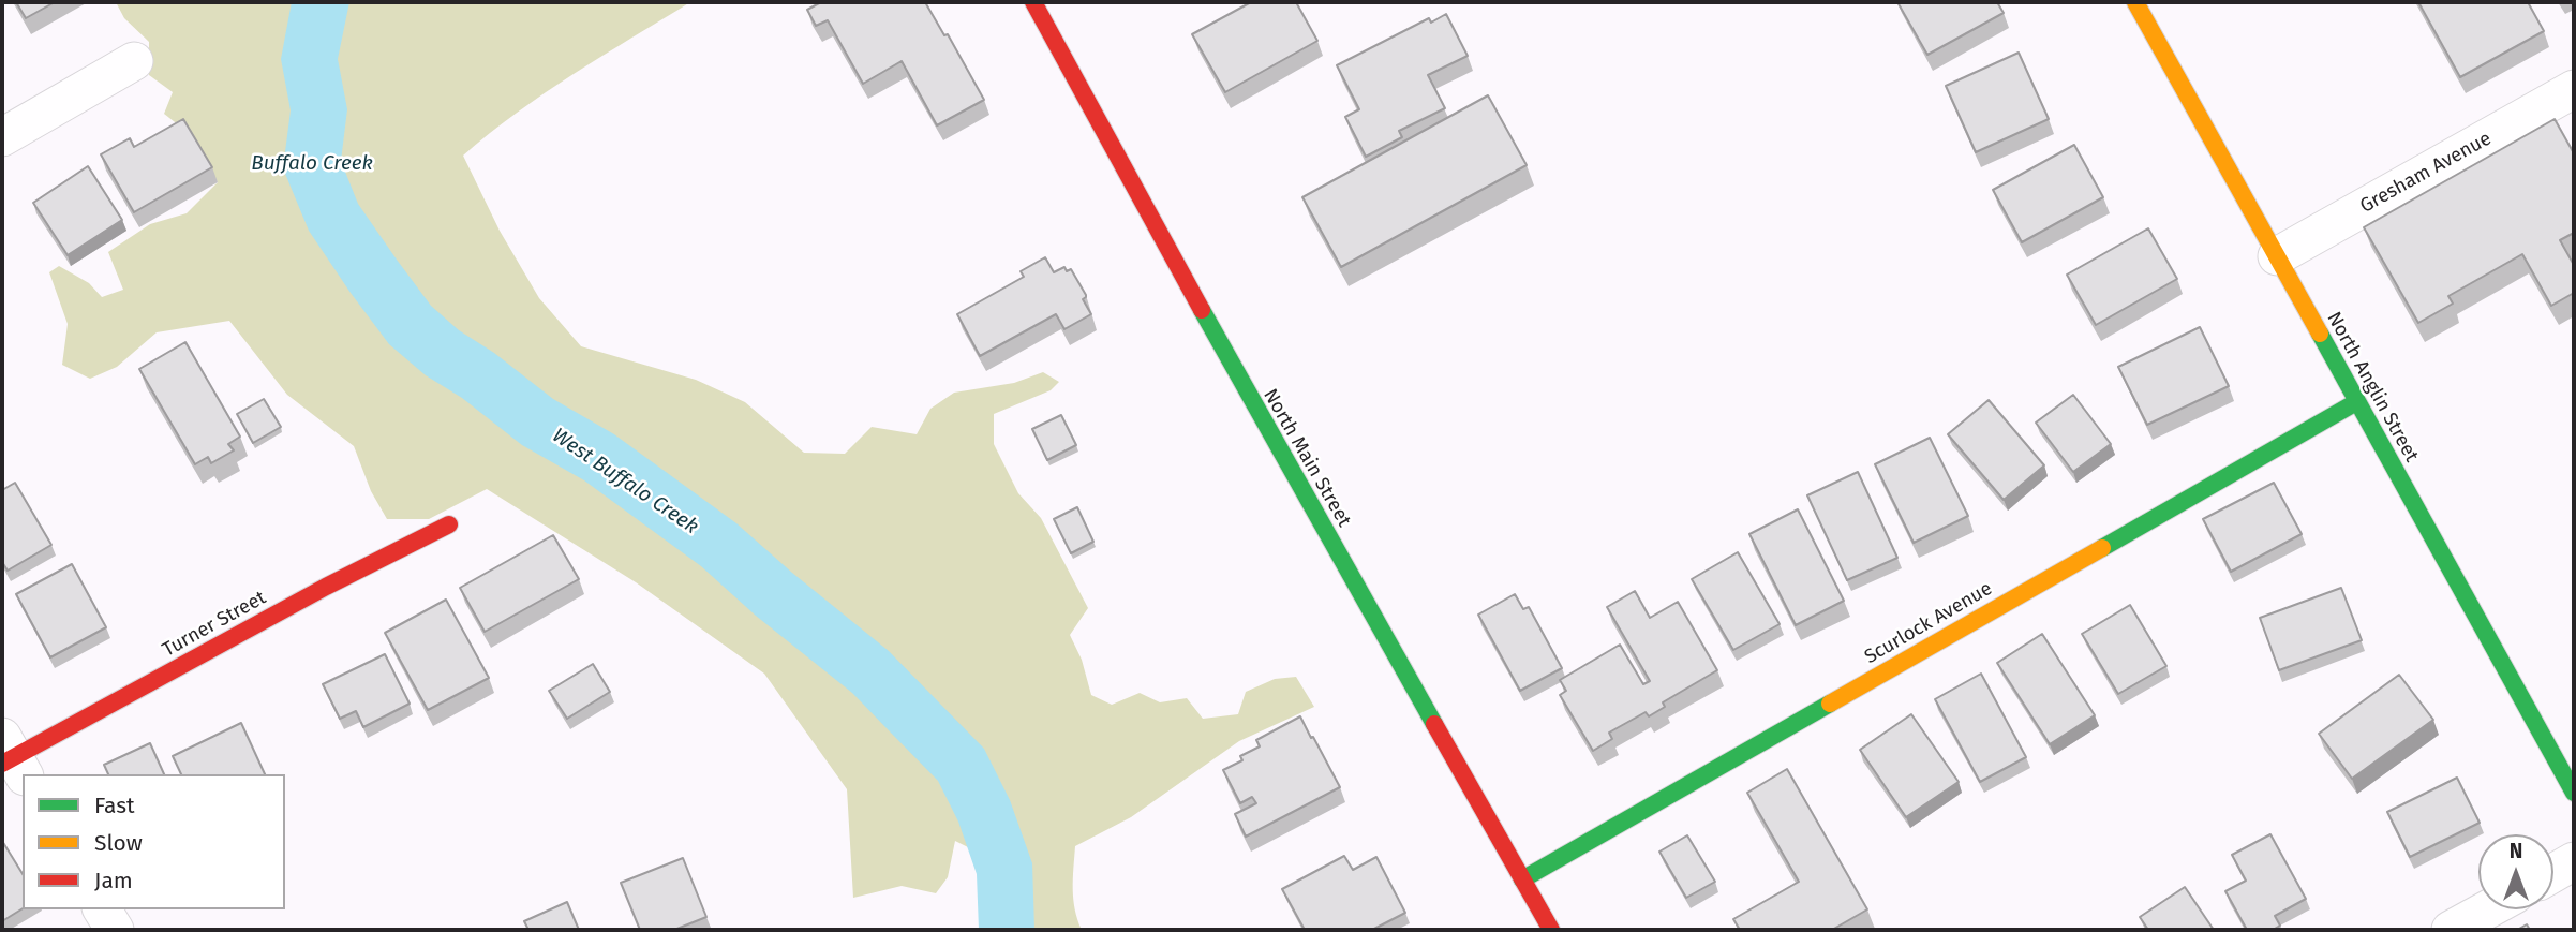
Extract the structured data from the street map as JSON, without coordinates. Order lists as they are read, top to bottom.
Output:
{
  "streets": {
    "street": [
      "Gresham Avenue",
      "North Anglin Street",
      "North Main Street",
      "Scurlock Avenue",
      "Turner Street"
    ]
  },
  "crossings": [
    ["Gresham Avenue", "North Anglin Street"],
    ["North Anglin Street", "Scurlock Avenue"],
    ["North Main Street", "Scurlock Avenue"]
  ],
  "water": ["Buffalo Creek", "West Buffalo Creek"],
  "legend": ["Fast", "Slow", "Jam"],
  "north": "top"
}
